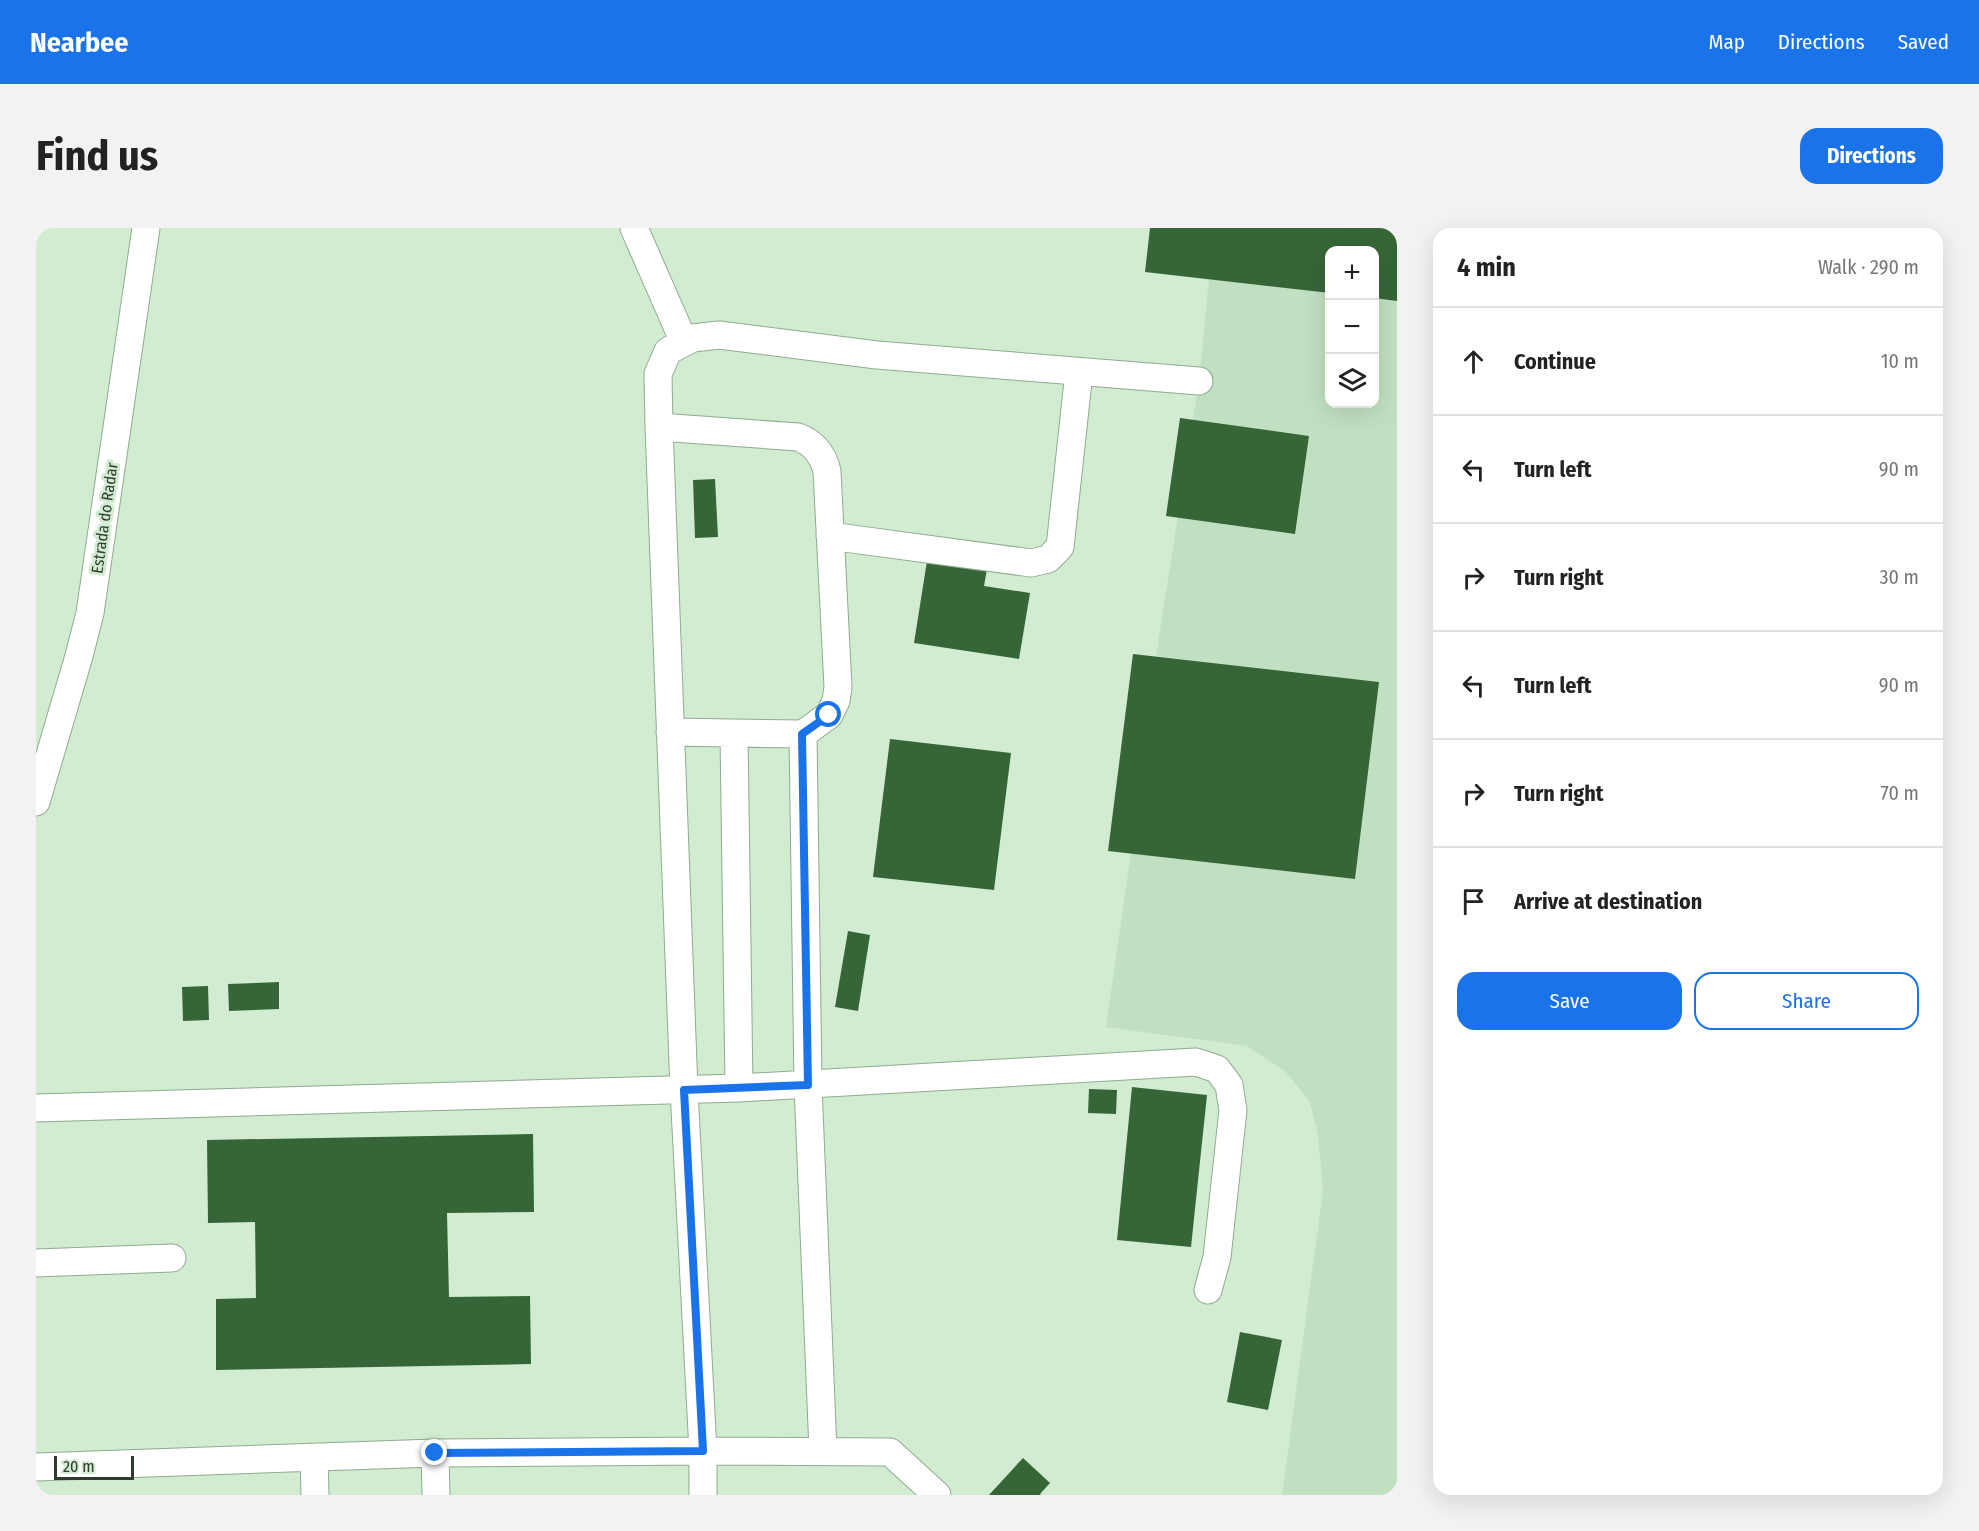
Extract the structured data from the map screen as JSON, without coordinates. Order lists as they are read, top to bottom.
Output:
{
  "streets": {
    "street": ["Estrada do Radar"]
  },
  "scale_bar": "20 m",
  "page": {
    "header": "Nearbee",
    "nav": ["Map", "Directions", "Saved"],
    "buttons": [
      "Directions",
      ["Save", "Share"]
    ],
    "title": "Find us",
    "heading": ["4 min", "Walk · 290 m"],
    "map_buttons": ["+", "−"],
    "list": [
      ["Continue", "10 m"],
      ["Turn left", "90 m"],
      ["Turn right", "30 m"],
      ["Turn left", "90 m"],
      ["Turn right", "70 m"],
      "Arrive at destination"
    ],
    "scale": "20 m"
  }
}
